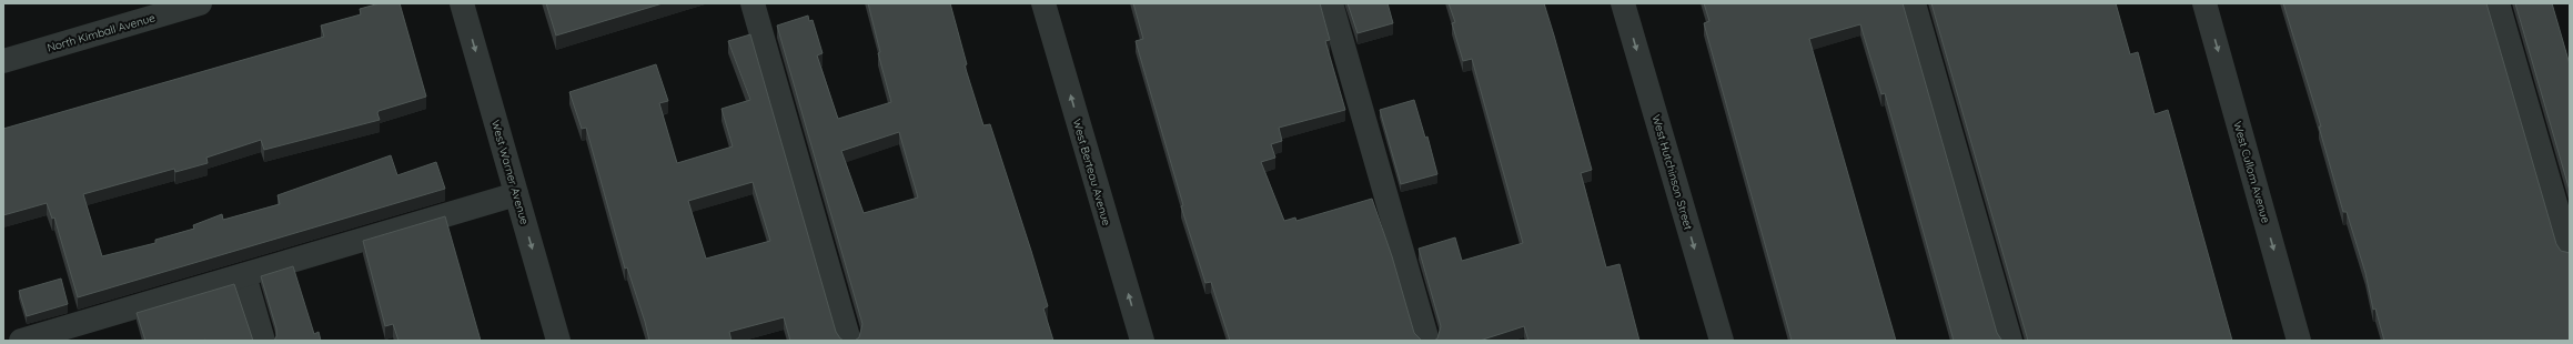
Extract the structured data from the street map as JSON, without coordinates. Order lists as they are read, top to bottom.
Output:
{
  "streets": {
    "street": [
      "North Kimball Avenue",
      "West Warner Avenue",
      "West Berteau Avenue",
      "West Hutchinson Street",
      "West Cullom Avenue"
    ]
  },
  "one_way": [
    "West Warner Avenue",
    "West Berteau Avenue",
    "West Hutchinson Street",
    "West Cullom Avenue"
  ]
}
